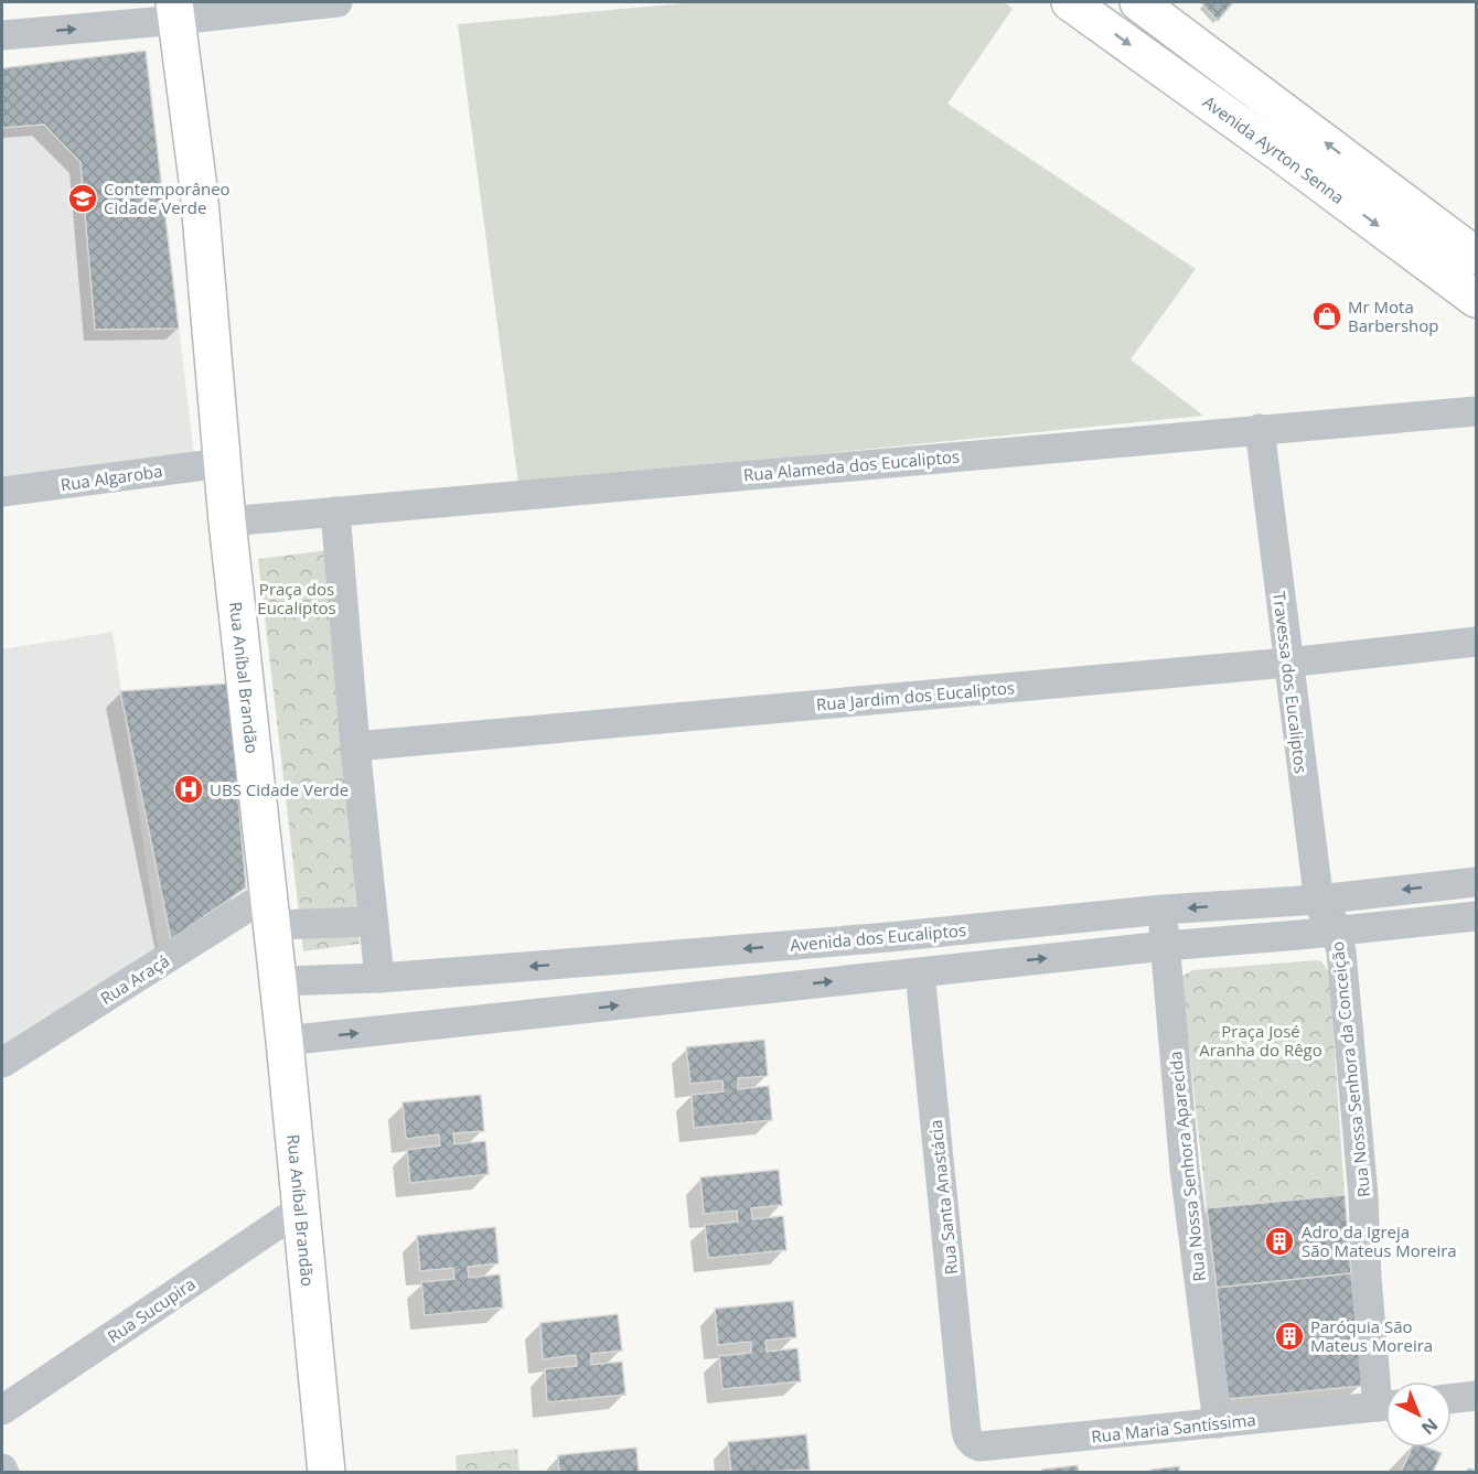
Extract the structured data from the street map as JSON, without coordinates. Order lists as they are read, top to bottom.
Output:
{
  "streets": {
    "street": [
      "Avenida Ayrton Senna",
      "Rua Alameda dos Eucaliptos",
      "Rua Algaroba",
      "Rua Aníbal Brandão",
      "Travessa dos Eucaliptos",
      "Rua Jardim dos Eucaliptos",
      "Avenida dos Eucaliptos",
      "Rua Araçá",
      "Rua Nossa Senhora da Conceição",
      "Rua Nossa Senhora Aparecida",
      "Rua Santa Anastácia",
      "Rua Sucupira",
      "Rua Maria Santíssima"
    ]
  },
  "crossings": [
    ["Rua Alameda dos Eucaliptos", "Rua Aníbal Brandão"],
    ["Rua Alameda dos Eucaliptos", "Travessa dos Eucaliptos"],
    ["Rua Algaroba", "Rua Aníbal Brandão"],
    ["Rua Aníbal Brandão", "Avenida dos Eucaliptos"],
    ["Rua Aníbal Brandão", "Rua Araçá"],
    ["Rua Aníbal Brandão", "Rua Sucupira"],
    ["Travessa dos Eucaliptos", "Rua Jardim dos Eucaliptos"],
    ["Travessa dos Eucaliptos", "Avenida dos Eucaliptos"],
    ["Travessa dos Eucaliptos", "Rua Nossa Senhora da Conceição"],
    ["Avenida dos Eucaliptos", "Rua Nossa Senhora Aparecida"],
    ["Rua Nossa Senhora Aparecida", "Rua Maria Santíssima"],
    ["Rua Santa Anastácia", "Rua Maria Santíssima"]
  ],
  "parks": ["Praça dos Eucaliptos", "Praça José Aranha do Rêgo"],
  "places": {
    "school or university": ["Contemporâneo Cidade Verde"],
    "shop": ["Mr Mota Barbershop"],
    "hospital": ["UBS Cidade Verde"],
    "building": ["Adro da Igreja São Mateus Moreira", "Paróquia São Mateus Moreira"]
  },
  "north": "bottom right"
}
